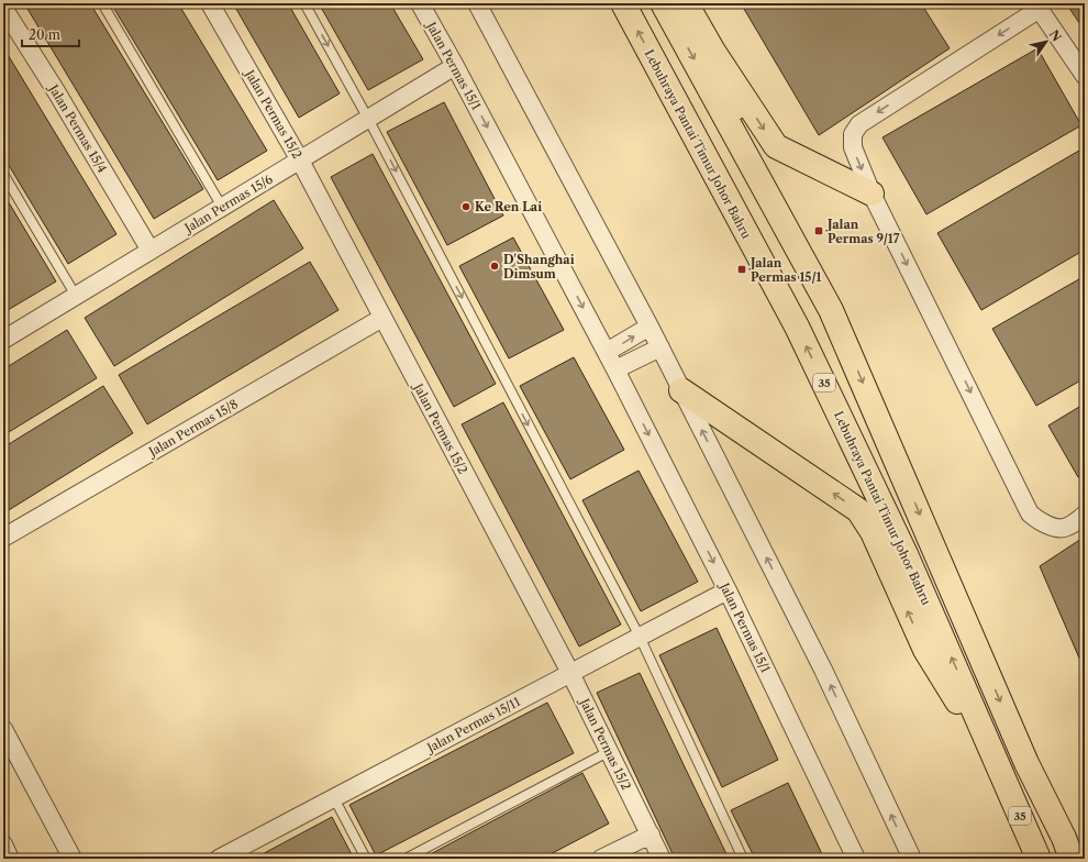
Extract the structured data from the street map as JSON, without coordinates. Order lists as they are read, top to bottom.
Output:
{
  "streets": {
    "highway": ["Lebuhraya Pantai Timur Johor Bahru", "35"],
    "street": [
      "Jalan Permas 15/1",
      "Jalan Permas 15/2",
      "Jalan Permas 15/4",
      "Jalan Permas 15/6",
      "Jalan Permas 15/8",
      "Jalan Permas 15/11"
    ]
  },
  "crossings": [
    ["Jalan Permas 15/1", "Jalan Permas 15/6"],
    ["Jalan Permas 15/1", "Jalan Permas 15/11"],
    ["Jalan Permas 15/2", "Jalan Permas 15/6"],
    ["Jalan Permas 15/2", "Jalan Permas 15/8"],
    ["Jalan Permas 15/2", "Jalan Permas 15/11"],
    ["Jalan Permas 15/4", "Jalan Permas 15/6"]
  ],
  "places": {
    "other": ["Ke Ren Lai", "D'Shanghai Dimsum"],
    "transit": ["Jalan Permas 9/17", "Jalan Permas 15/1"]
  },
  "scale_bar": "20 m",
  "north": "top right"
}
